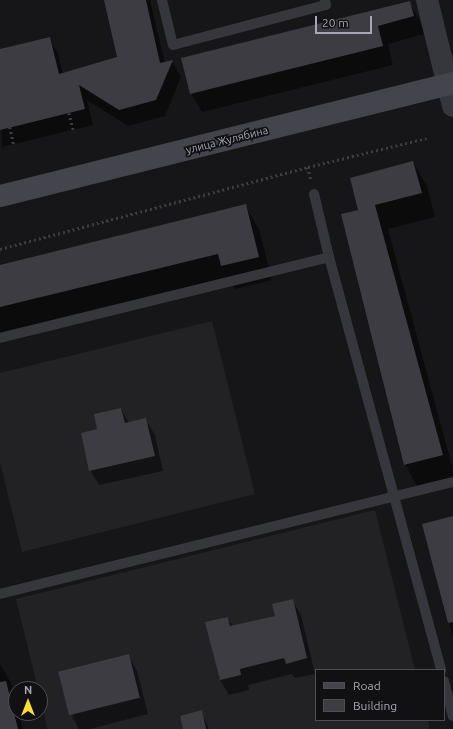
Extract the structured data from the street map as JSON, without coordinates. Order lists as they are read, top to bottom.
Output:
{
  "streets": {
    "main road": ["улица Жулябина"]
  },
  "legend": ["Road", "Building"],
  "scale_bar": "20 m",
  "north": "top"
}
